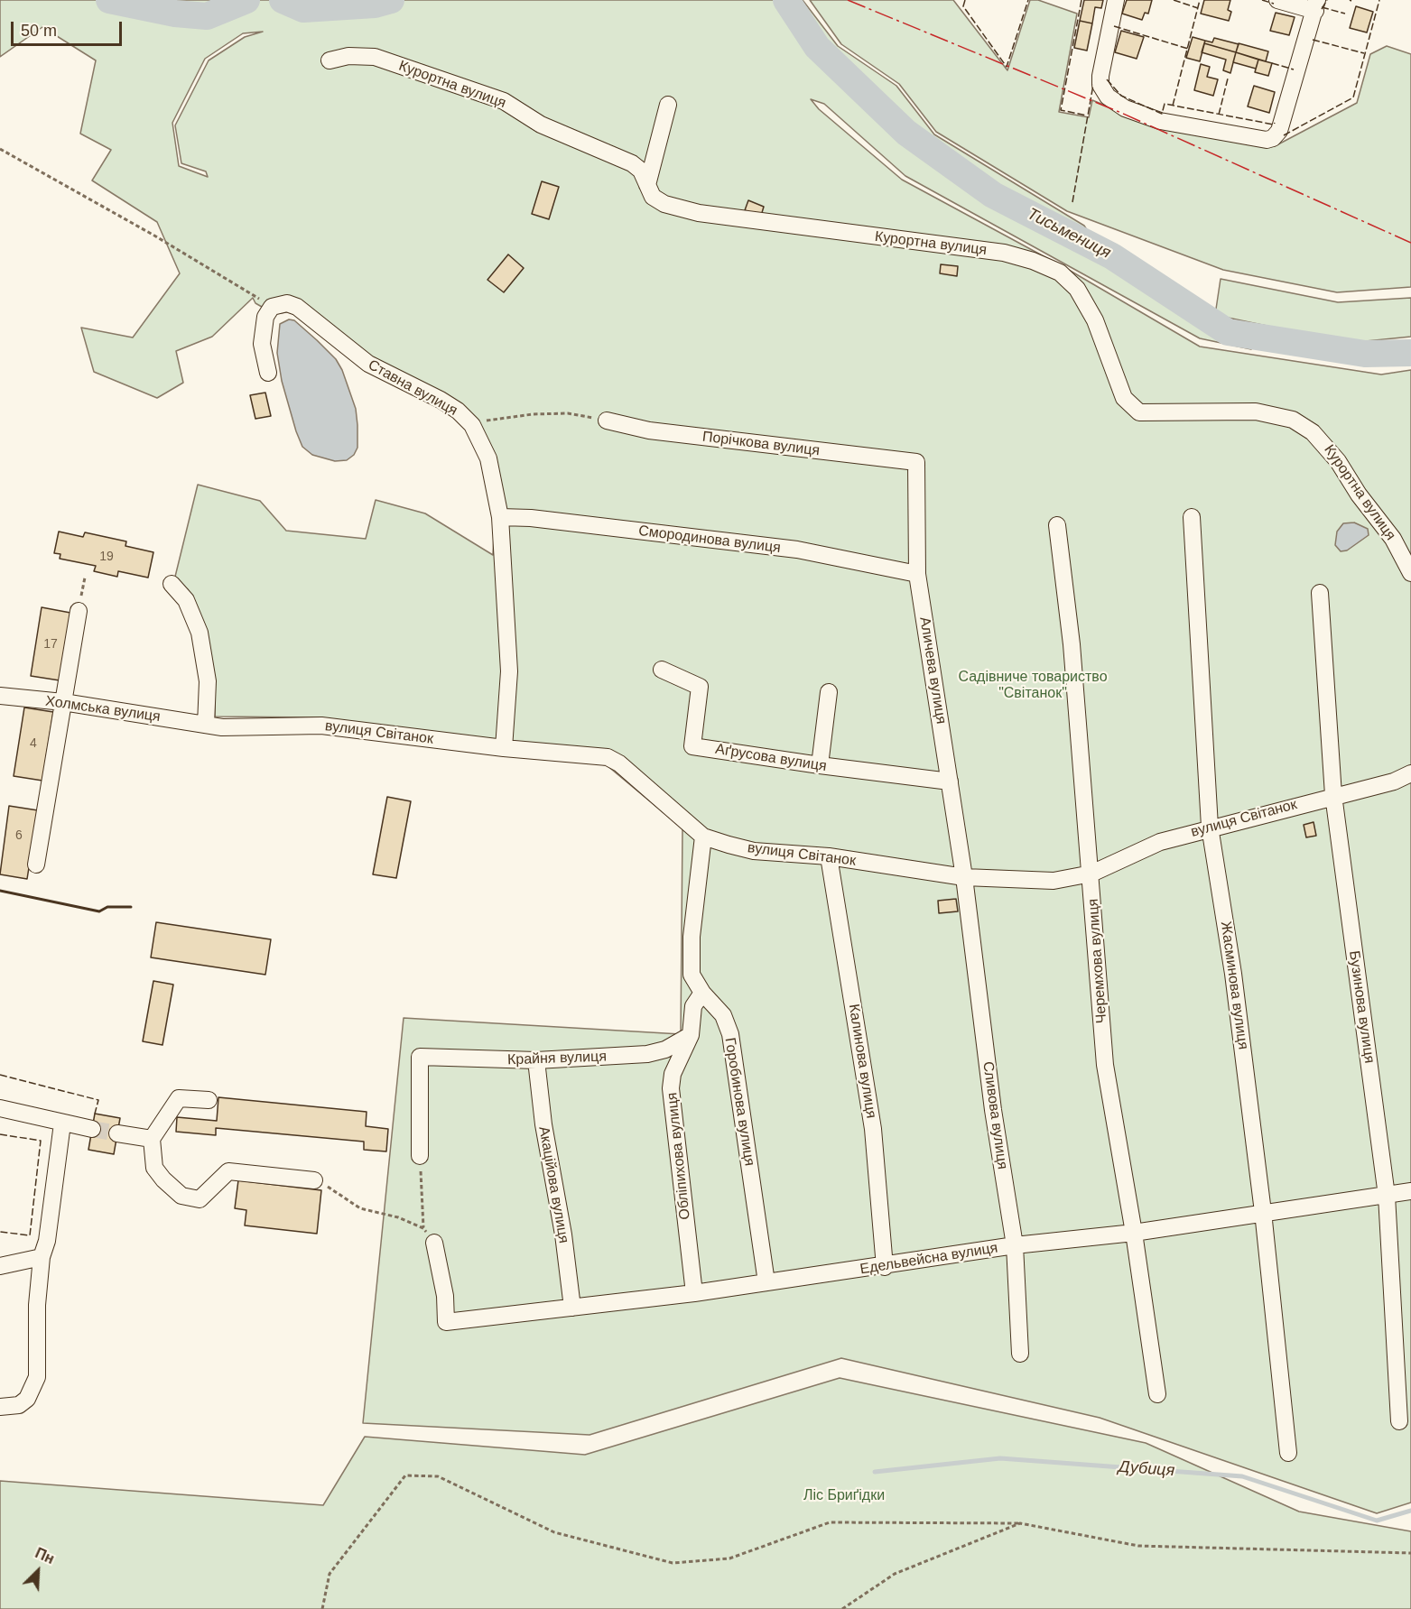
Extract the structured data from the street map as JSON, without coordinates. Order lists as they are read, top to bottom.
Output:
{
  "streets": {
    "street": [
      "Курортна вулиця",
      "Ставна вулиця",
      "Порічкова вулиця",
      "Смородинова вулиця",
      "Аличева вулиця",
      "Холмська вулиця",
      "вулиця Світанок",
      "Аґрусова вулиця",
      "Черемхова вулиця",
      "Жасминова вулиця",
      "Бузинова вулиця",
      "Крайня вулиця",
      "Калинова вулиця",
      "Горобинова вулиця",
      "Сливова вулиця",
      "Обліпихова вулиця",
      "Акаційова вулиця",
      "Едельвейсна вулиця"
    ]
  },
  "crossings": [
    ["Ставна вулиця", "Смородинова вулиця"],
    ["Ставна вулиця", "вулиця Світанок"],
    ["Порічкова вулиця", "Аличева вулиця"],
    ["Смородинова вулиця", "Аличева вулиця"],
    ["Аличева вулиця", "вулиця Світанок"],
    ["Аличева вулиця", "Аґрусова вулиця"],
    ["Аличева вулиця", "Сливова вулиця"],
    ["Холмська вулиця", "вулиця Світанок"],
    ["вулиця Світанок", "Черемхова вулиця"],
    ["вулиця Світанок", "Жасминова вулиця"],
    ["вулиця Світанок", "Бузинова вулиця"],
    ["вулиця Світанок", "Калинова вулиця"],
    ["вулиця Світанок", "Горобинова вулиця"],
    ["вулиця Світанок", "Сливова вулиця"],
    ["Черемхова вулиця", "Едельвейсна вулиця"],
    ["Жасминова вулиця", "Едельвейсна вулиця"],
    ["Бузинова вулиця", "Едельвейсна вулиця"],
    ["Крайня вулиця", "Обліпихова вулиця"],
    ["Крайня вулиця", "Акаційова вулиця"],
    ["Калинова вулиця", "Едельвейсна вулиця"],
    ["Горобинова вулиця", "Обліпихова вулиця"],
    ["Горобинова вулиця", "Едельвейсна вулиця"],
    ["Сливова вулиця", "Едельвейсна вулиця"],
    ["Обліпихова вулиця", "Едельвейсна вулиця"],
    ["Акаційова вулиця", "Едельвейсна вулиця"]
  ],
  "water": ["Тисьмениця", "Дубиця"],
  "parks": ["Садівниче товариство \"Світанок\"", "Ліс Бриґідки"],
  "house_numbers": [
    "19",
    "17",
    "4",
    "6"
  ],
  "scale_bar": "50 m",
  "north": "top right"
}
